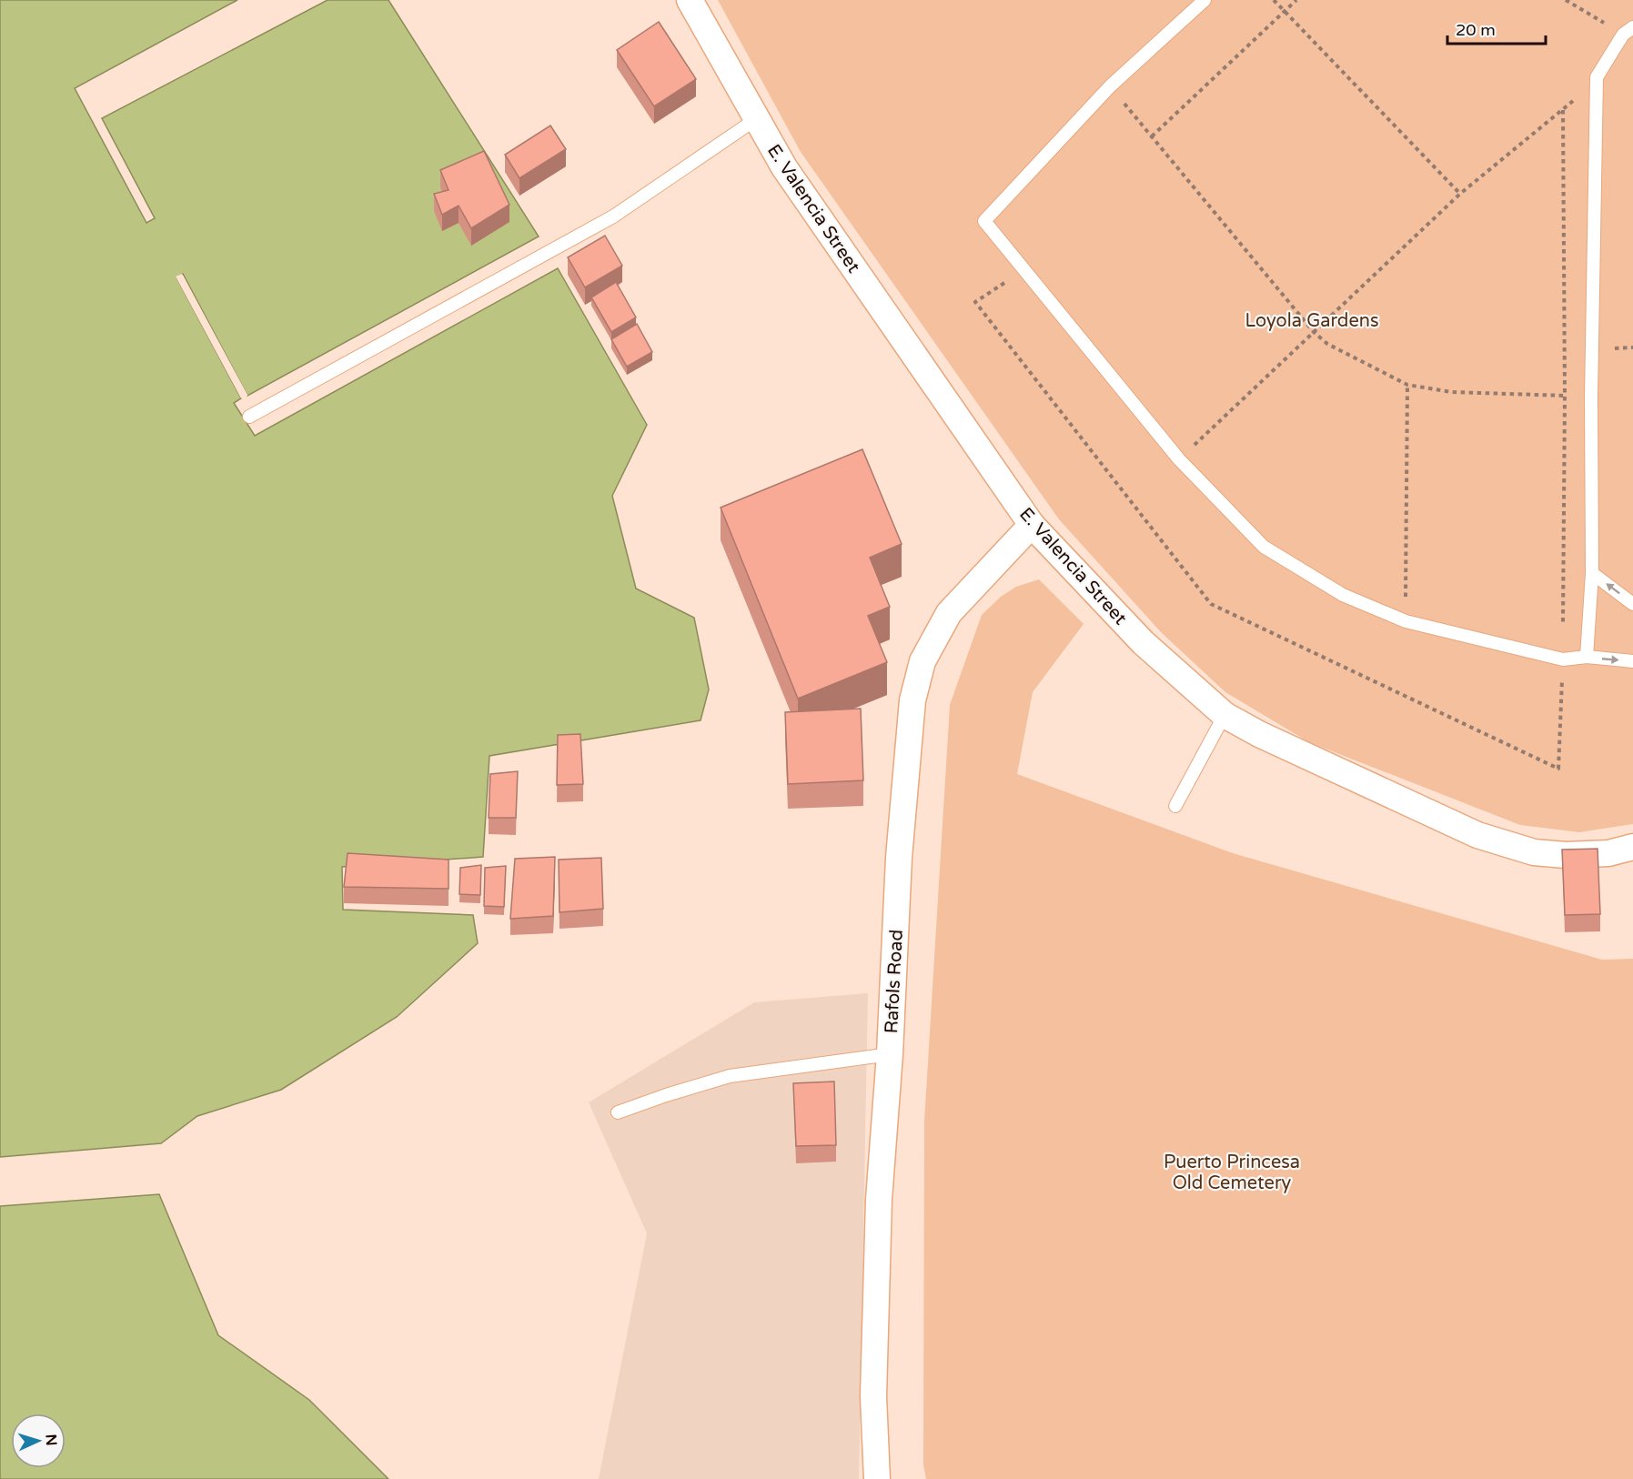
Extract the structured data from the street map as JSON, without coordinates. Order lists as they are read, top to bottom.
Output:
{
  "streets": {
    "street": ["E. Valencia Street", "Rafols Road"]
  },
  "crossings": [
    ["E. Valencia Street", "Rafols Road"]
  ],
  "parks": ["Loyola Gardens", "Puerto Princesa Old Cemetery"],
  "scale_bar": "20 m",
  "north": "right"
}
